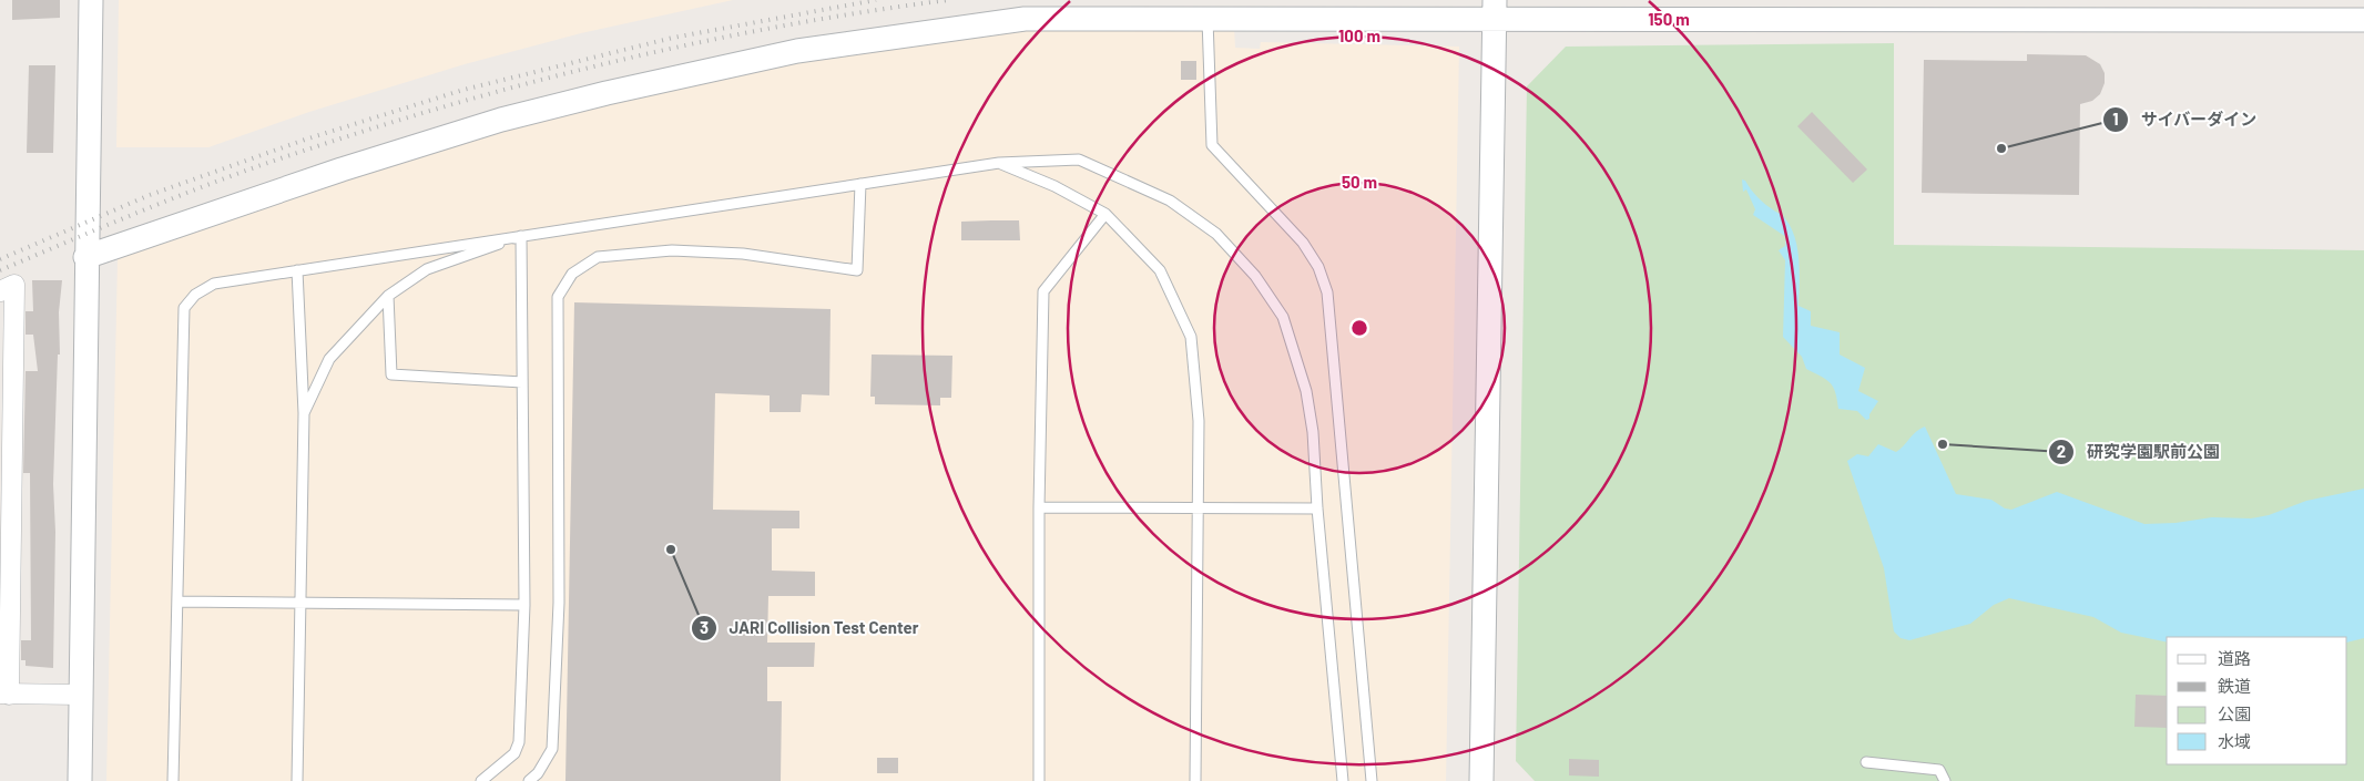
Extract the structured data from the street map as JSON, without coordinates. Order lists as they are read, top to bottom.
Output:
{
  "places": ["サイバーダイン", "研究学園駅前公園", "JARI Collision Test Center"],
  "legend": [
    "道路",
    "鉄道",
    "公園",
    "水域"
  ],
  "rings": ["150 m", "100 m", "50 m"]
}
